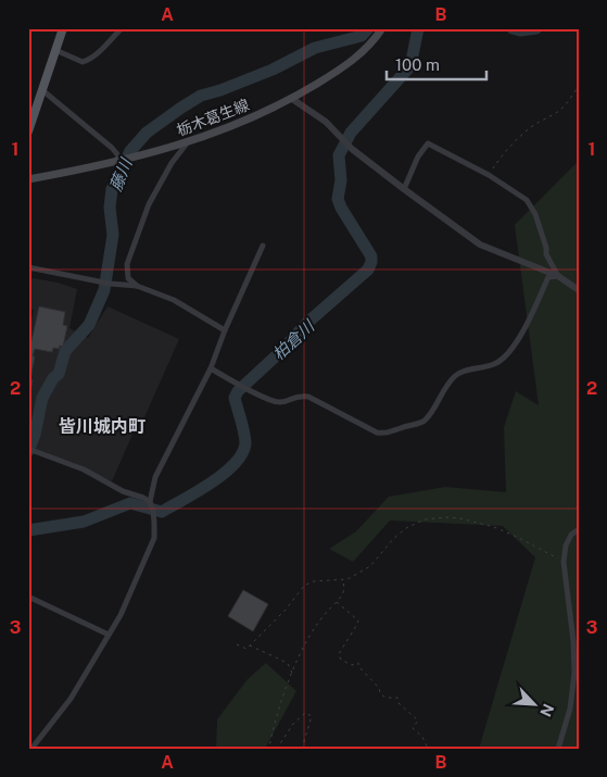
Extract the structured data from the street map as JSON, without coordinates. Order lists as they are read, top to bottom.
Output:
{
  "streets": {
    "main road": ["栃木葛生線"]
  },
  "districts": ["皆川城内町"],
  "water": ["藤川", "柏倉川"],
  "scale_bar": "100 m",
  "north": "bottom right",
  "grid": {
    "columns": ["A", "B"],
    "rows": ["1", "2", "3"]
  }
}
